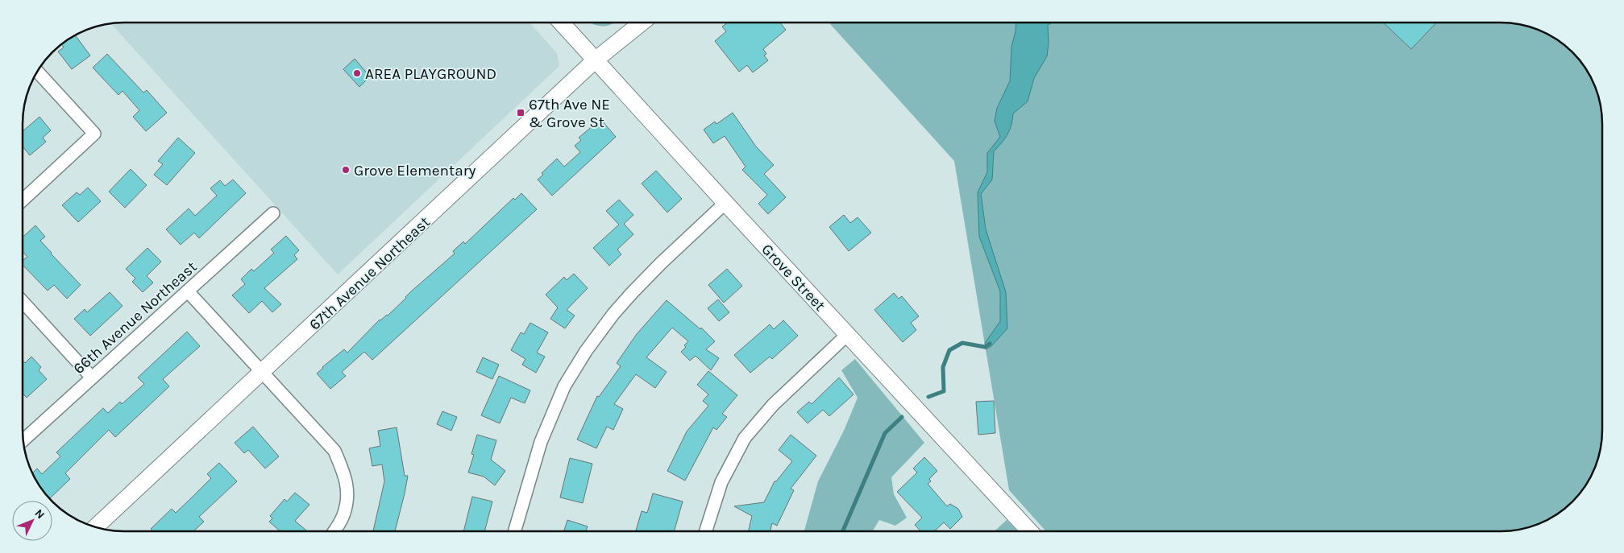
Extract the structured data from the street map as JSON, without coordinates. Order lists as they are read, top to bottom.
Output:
{
  "streets": {
    "main road": ["67th Avenue Northeast", "Grove Street"],
    "street": ["66th Avenue Northeast"]
  },
  "crossings": [
    ["67th Avenue Northeast", "Grove Street"]
  ],
  "places": {
    "other": ["AREA PLAYGROUND", "Grove Elementary"],
    "transit": ["67th Ave NE & Grove St"]
  },
  "north": "top right"
}
